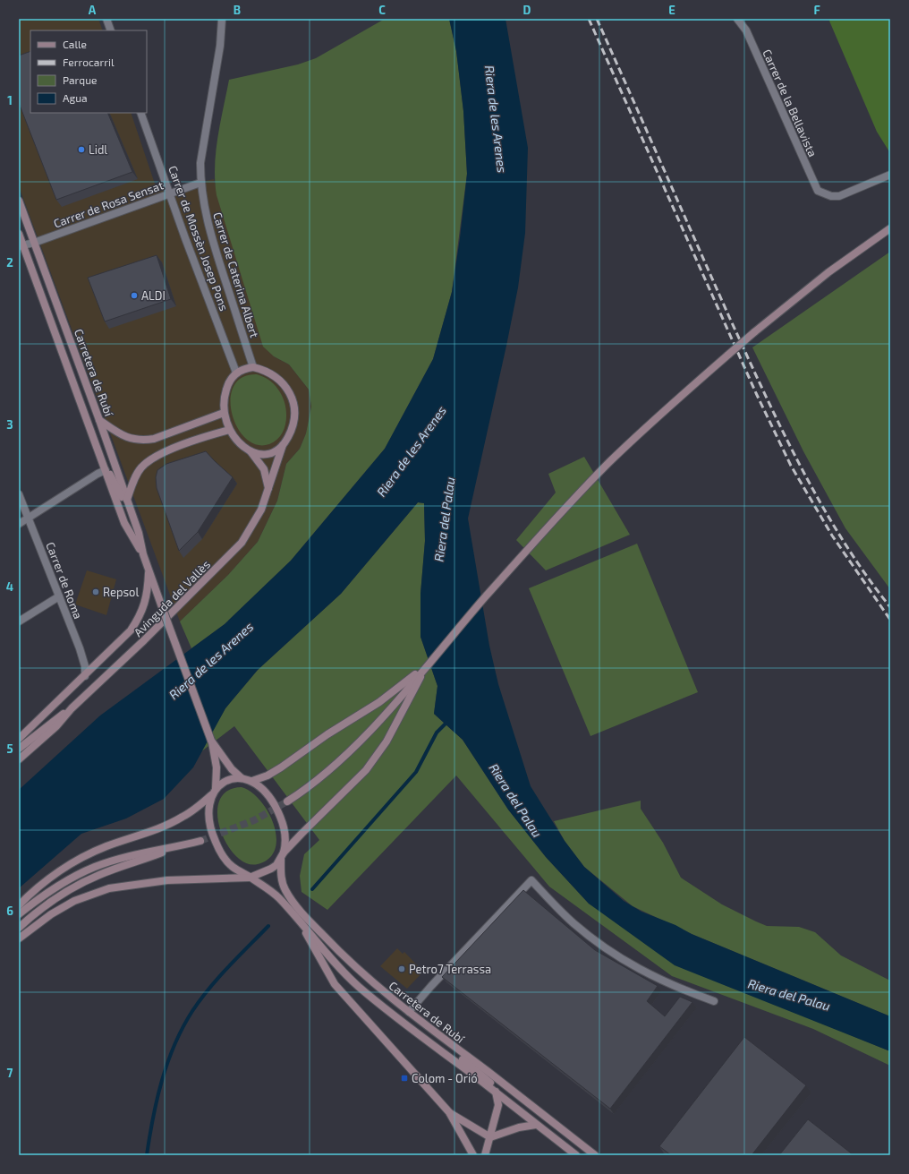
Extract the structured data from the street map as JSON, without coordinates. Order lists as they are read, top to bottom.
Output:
{
  "streets": {
    "main road": ["Carretera de Rubí", "Avinguda del Vallès"],
    "street": [
      "Carrer de la Bellavista",
      "Carrer de Rosa Sensat",
      "Carrer de Mossèn Josep Pons",
      "Carrer de Caterina Albert",
      "Carrer de Roma"
    ]
  },
  "crossings": [
    ["Carrer de Rosa Sensat", "Carrer de Mossèn Josep Pons"],
    ["Carrer de Rosa Sensat", "Carrer de Caterina Albert"],
    ["Carrer de Rosa Sensat", "Carretera de Rubí"],
    ["Carrer de Mossèn Josep Pons", "Carrer de Caterina Albert"],
    ["Carrer de Mossèn Josep Pons", "Avinguda del Vallès"],
    ["Carrer de Caterina Albert", "Avinguda del Vallès"],
    ["Carretera de Rubí", "Avinguda del Vallès"],
    ["Carrer de Roma", "Avinguda del Vallès"]
  ],
  "water": ["Riera de les Arenes", "Riera del Palau"],
  "places": {
    "other": [
      "Lidl",
      "ALDI",
      "Repsol",
      "Petro7 Terrassa"
    ],
    "transit": ["Colom - Orió"]
  },
  "legend": [
    "Calle",
    "Ferrocarril",
    "Parque",
    "Agua"
  ],
  "grid": {
    "columns": [
      "A",
      "B",
      "C",
      "D",
      "E",
      "F"
    ],
    "rows": [
      "1",
      "2",
      "3",
      "4",
      "5",
      "6",
      "7"
    ]
  }
}
